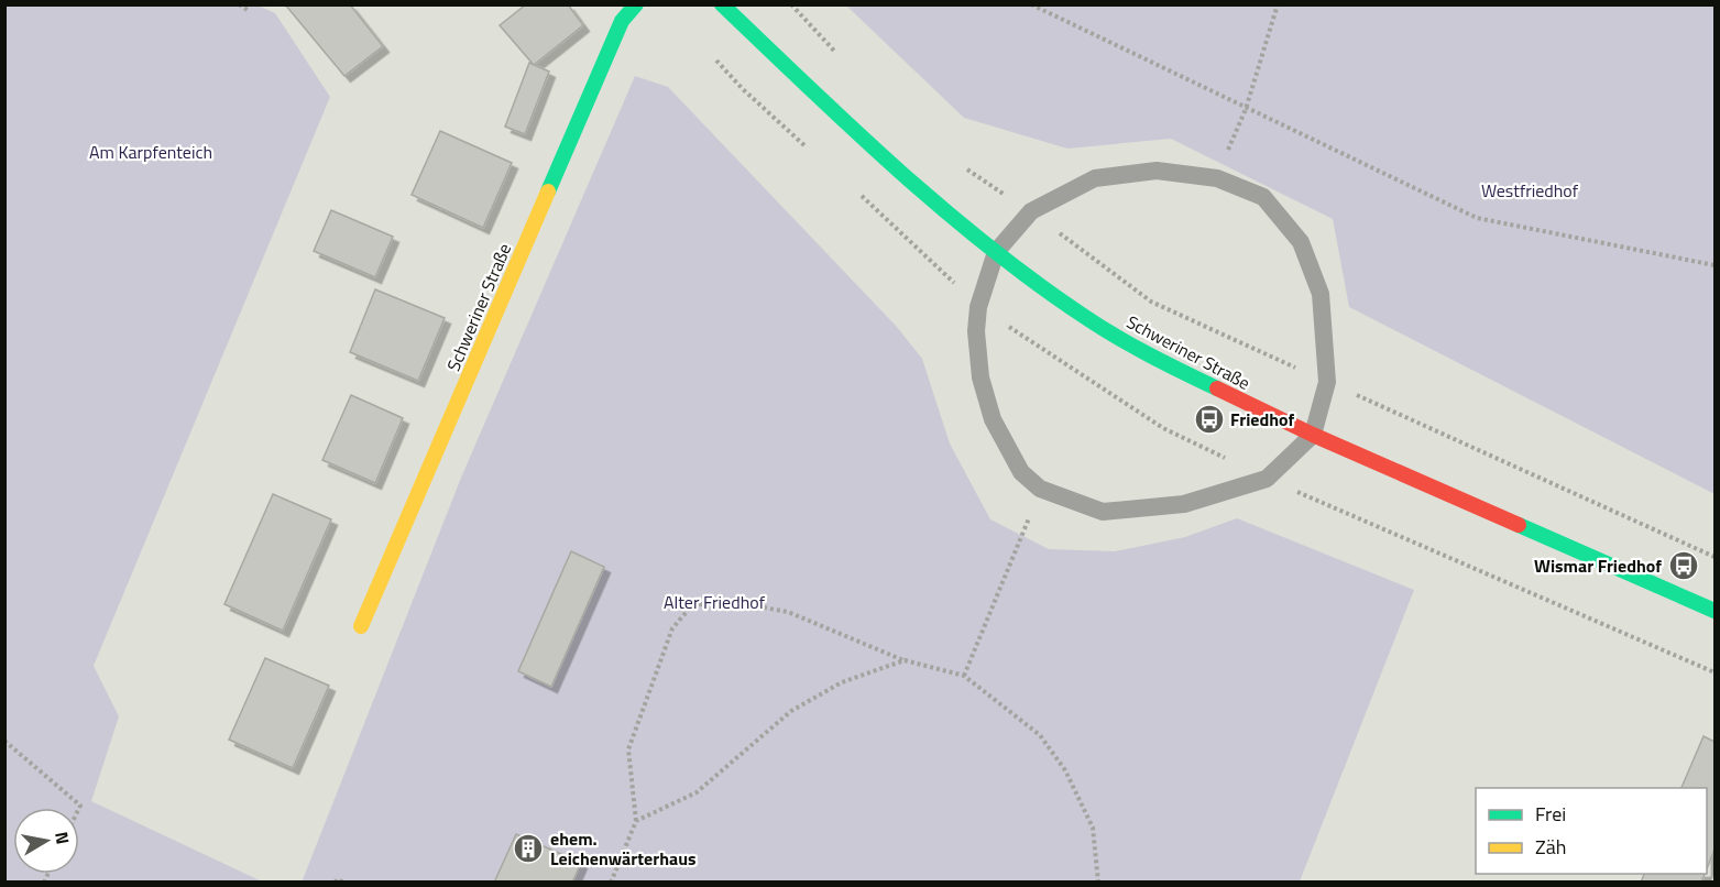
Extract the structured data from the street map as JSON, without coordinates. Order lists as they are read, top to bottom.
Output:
{
  "streets": {
    "main road": ["Schweriner Straße"]
  },
  "parks": ["Am Karpfenteich", "Westfriedhof", "Alter Friedhof"],
  "places": {
    "bus stop": ["Friedhof", "Wismar Friedhof"],
    "building": ["ehem. Leichenwärterhaus"]
  },
  "legend": ["Frei", "Zäh"],
  "north": "right"
}
